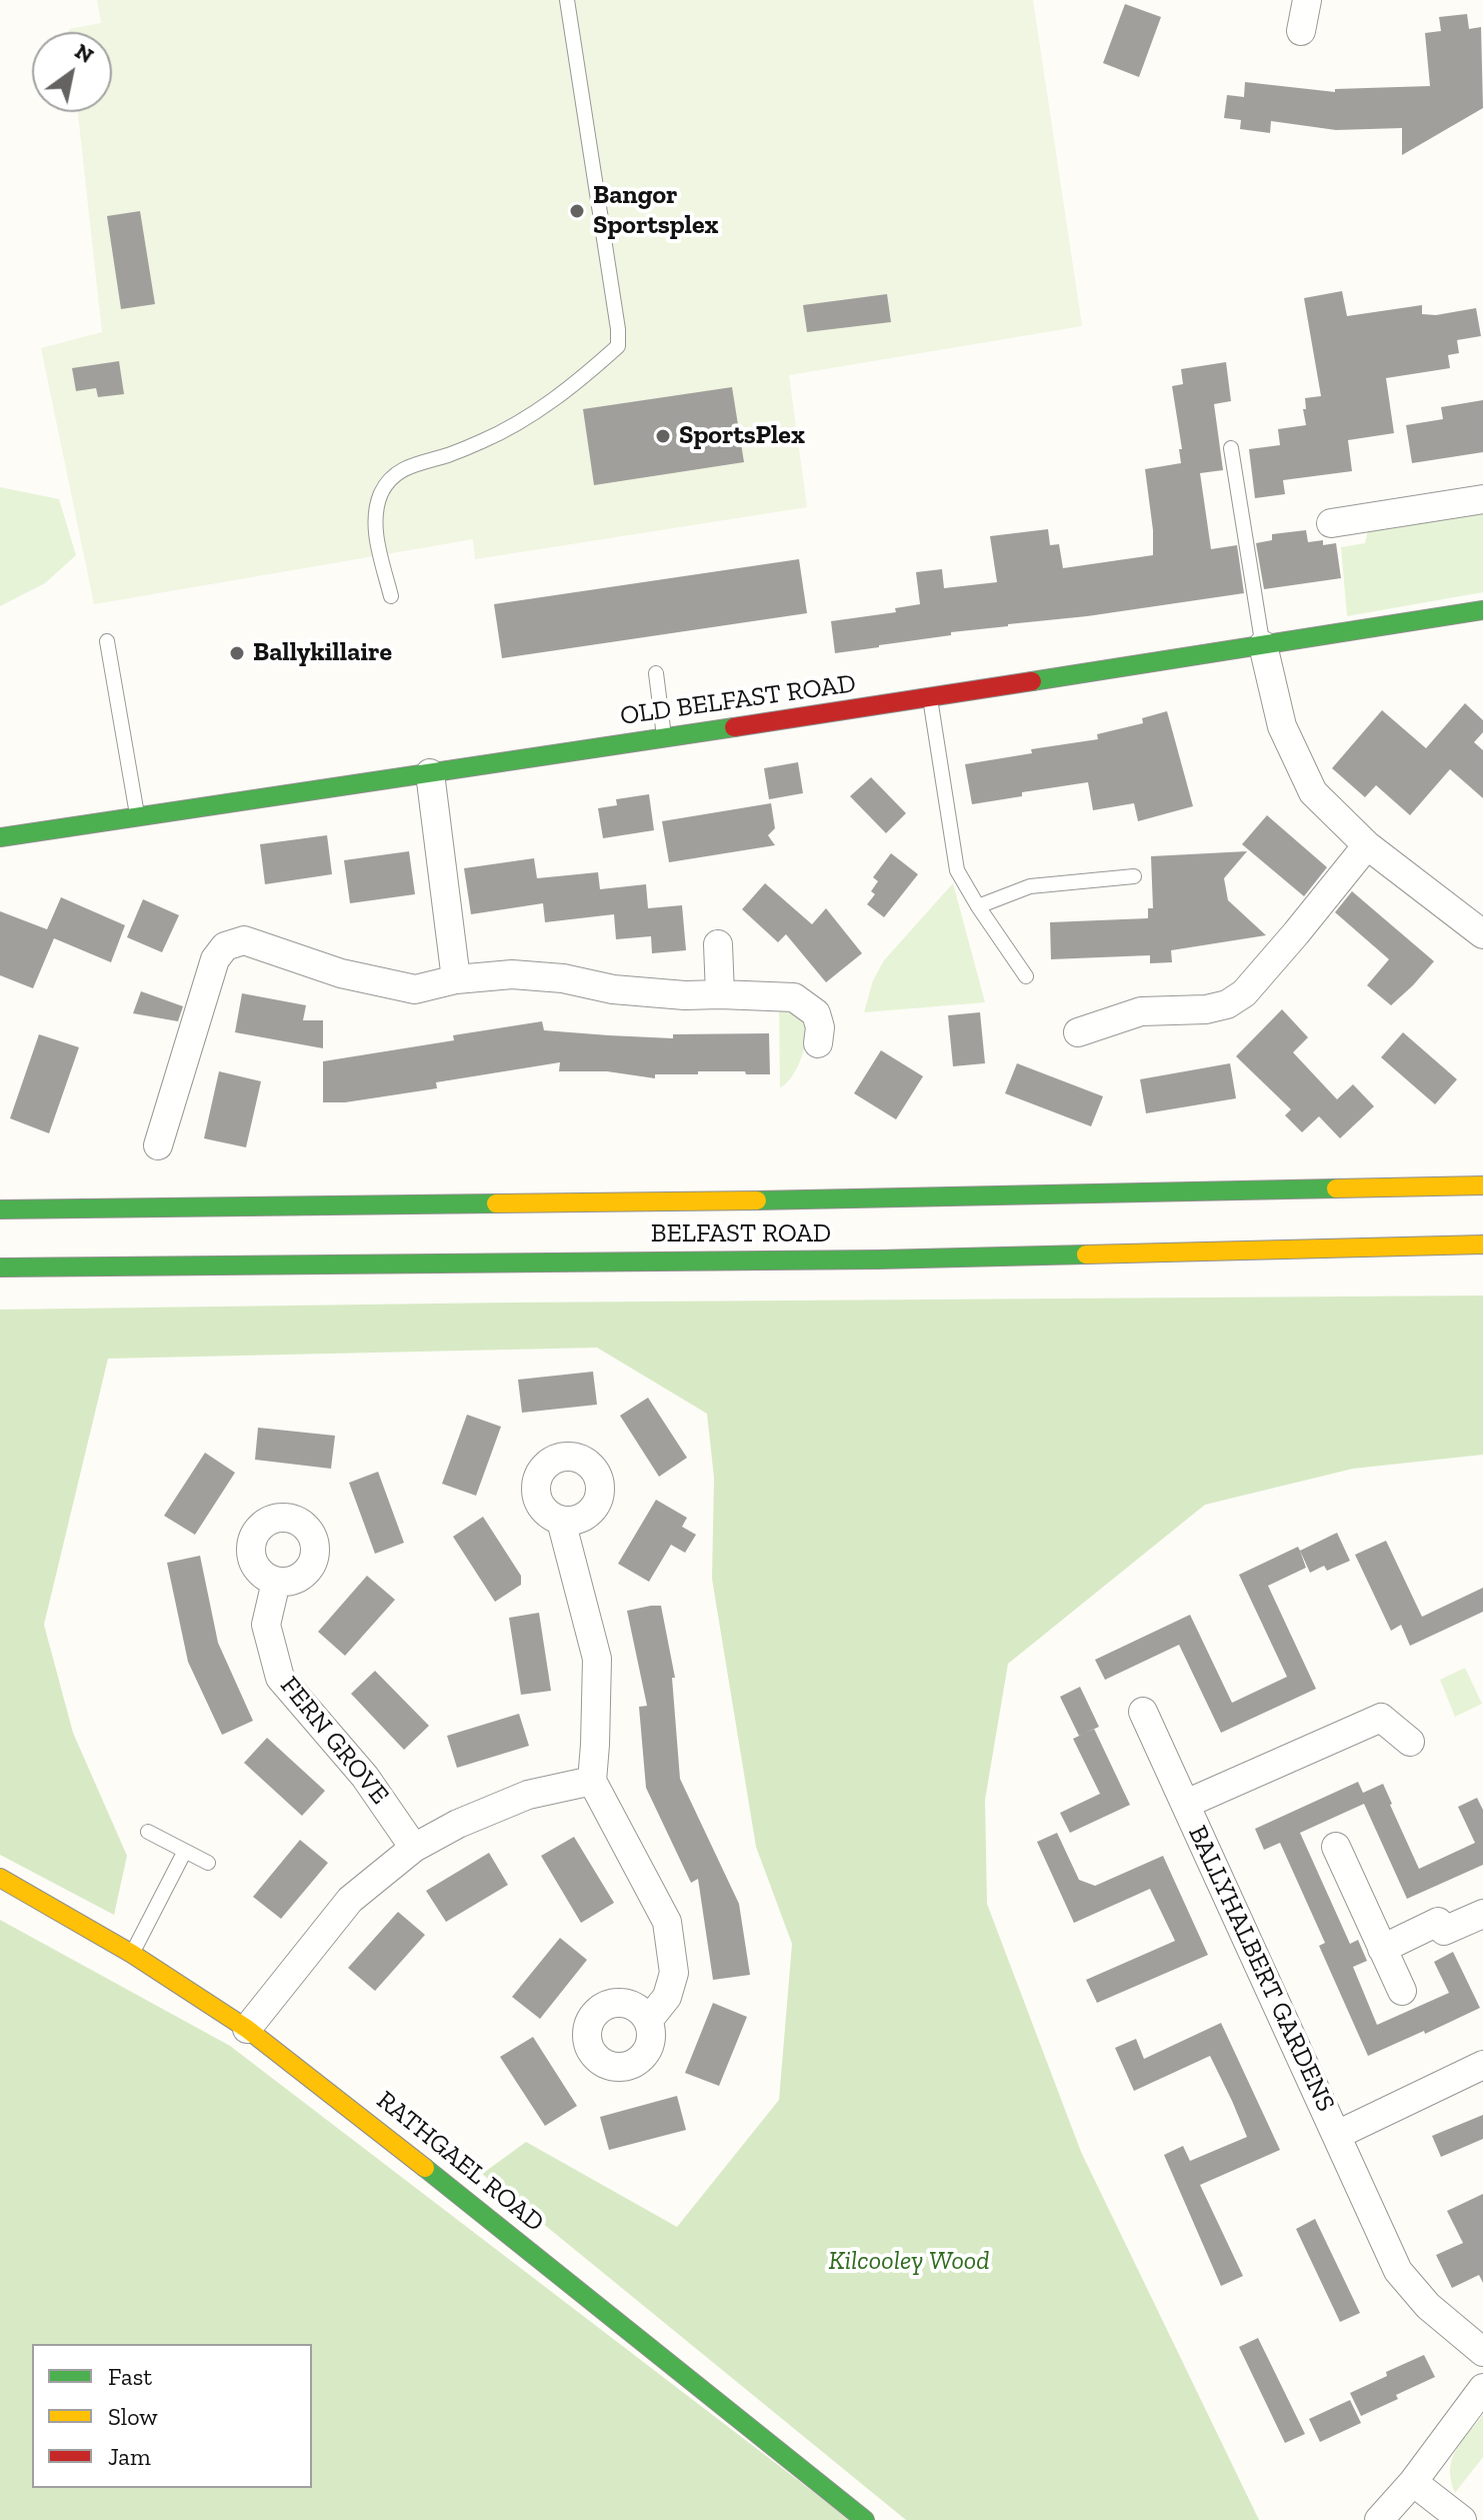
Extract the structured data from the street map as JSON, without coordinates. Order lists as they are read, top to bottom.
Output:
{
  "streets": {
    "main road": ["OLD BELFAST ROAD", "BELFAST ROAD", "RATHGAEL ROAD"],
    "street": ["FERN GROVE", "BALLYHALBERT GARDENS"]
  },
  "parks": ["Kilcooley Wood"],
  "places": ["Bangor Sportsplex", "SportsPlex", "Ballykillaire"],
  "legend": ["Fast", "Slow", "Jam"],
  "north": "top right"
}
